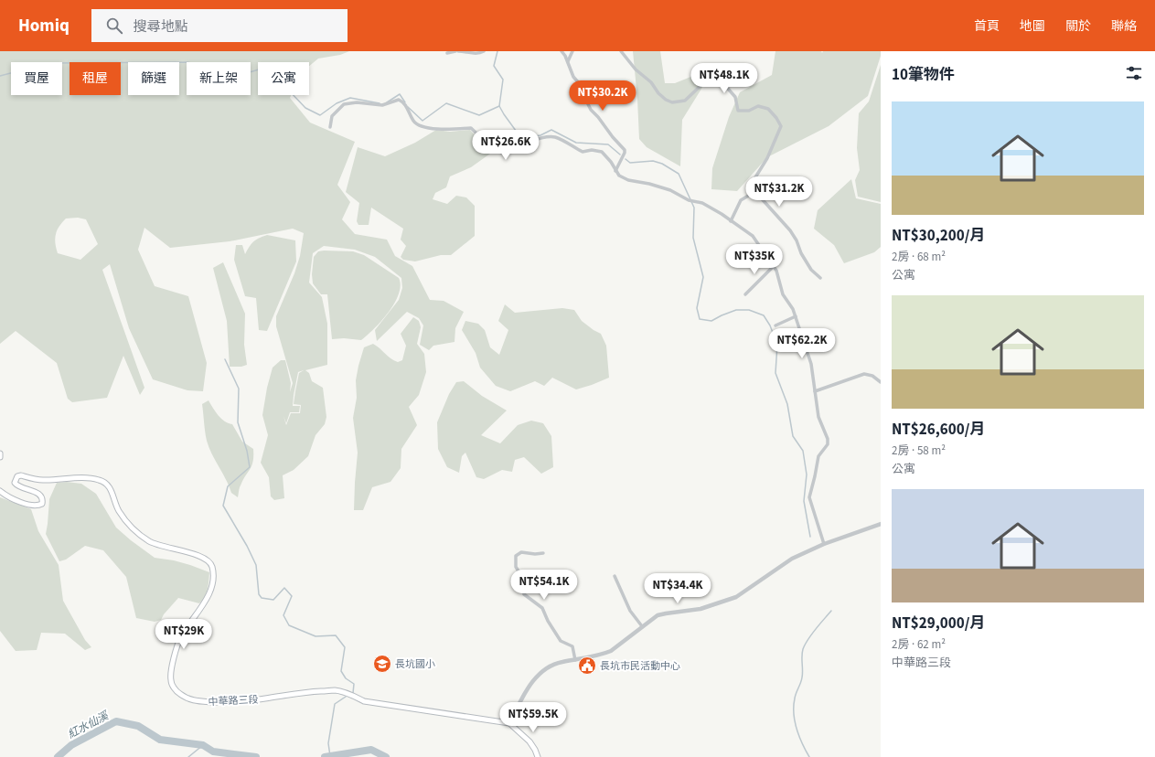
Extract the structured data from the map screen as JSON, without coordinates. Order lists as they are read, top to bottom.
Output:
{
  "streets": {
    "main road": ["中華路三段"]
  },
  "water": ["紅水仙溪"],
  "places": {
    "school or university": ["長坑國小"],
    "public building": ["長坑市民活動中心"]
  },
  "page": {
    "header": "Homiq",
    "search": "搜尋地點",
    "nav": [
      "首頁",
      "地圖",
      "關於",
      "聯絡"
    ],
    "heading": "10筆物件",
    "chip": [
      "買屋",
      "租屋",
      "篩選",
      "新上架",
      "公寓"
    ],
    "price": [
      "NT$48.1K",
      "NT$30.2K",
      "NT$26.6K",
      "NT$31.2K",
      "NT$35K",
      "NT$62.2K",
      "NT$54.1K",
      "NT$34.4K",
      "NT$29K",
      "NT$59.5K"
    ],
    "list": [
      {
        "name": "NT$30,200/月",
        "note": "2房 · 68 m² · 公寓"
      },
      {
        "name": "NT$26,600/月",
        "note": "2房 · 58 m² · 公寓"
      },
      {
        "name": "NT$29,000/月",
        "note": "2房 · 62 m² · 中華路三段"
      }
    ]
  }
}
